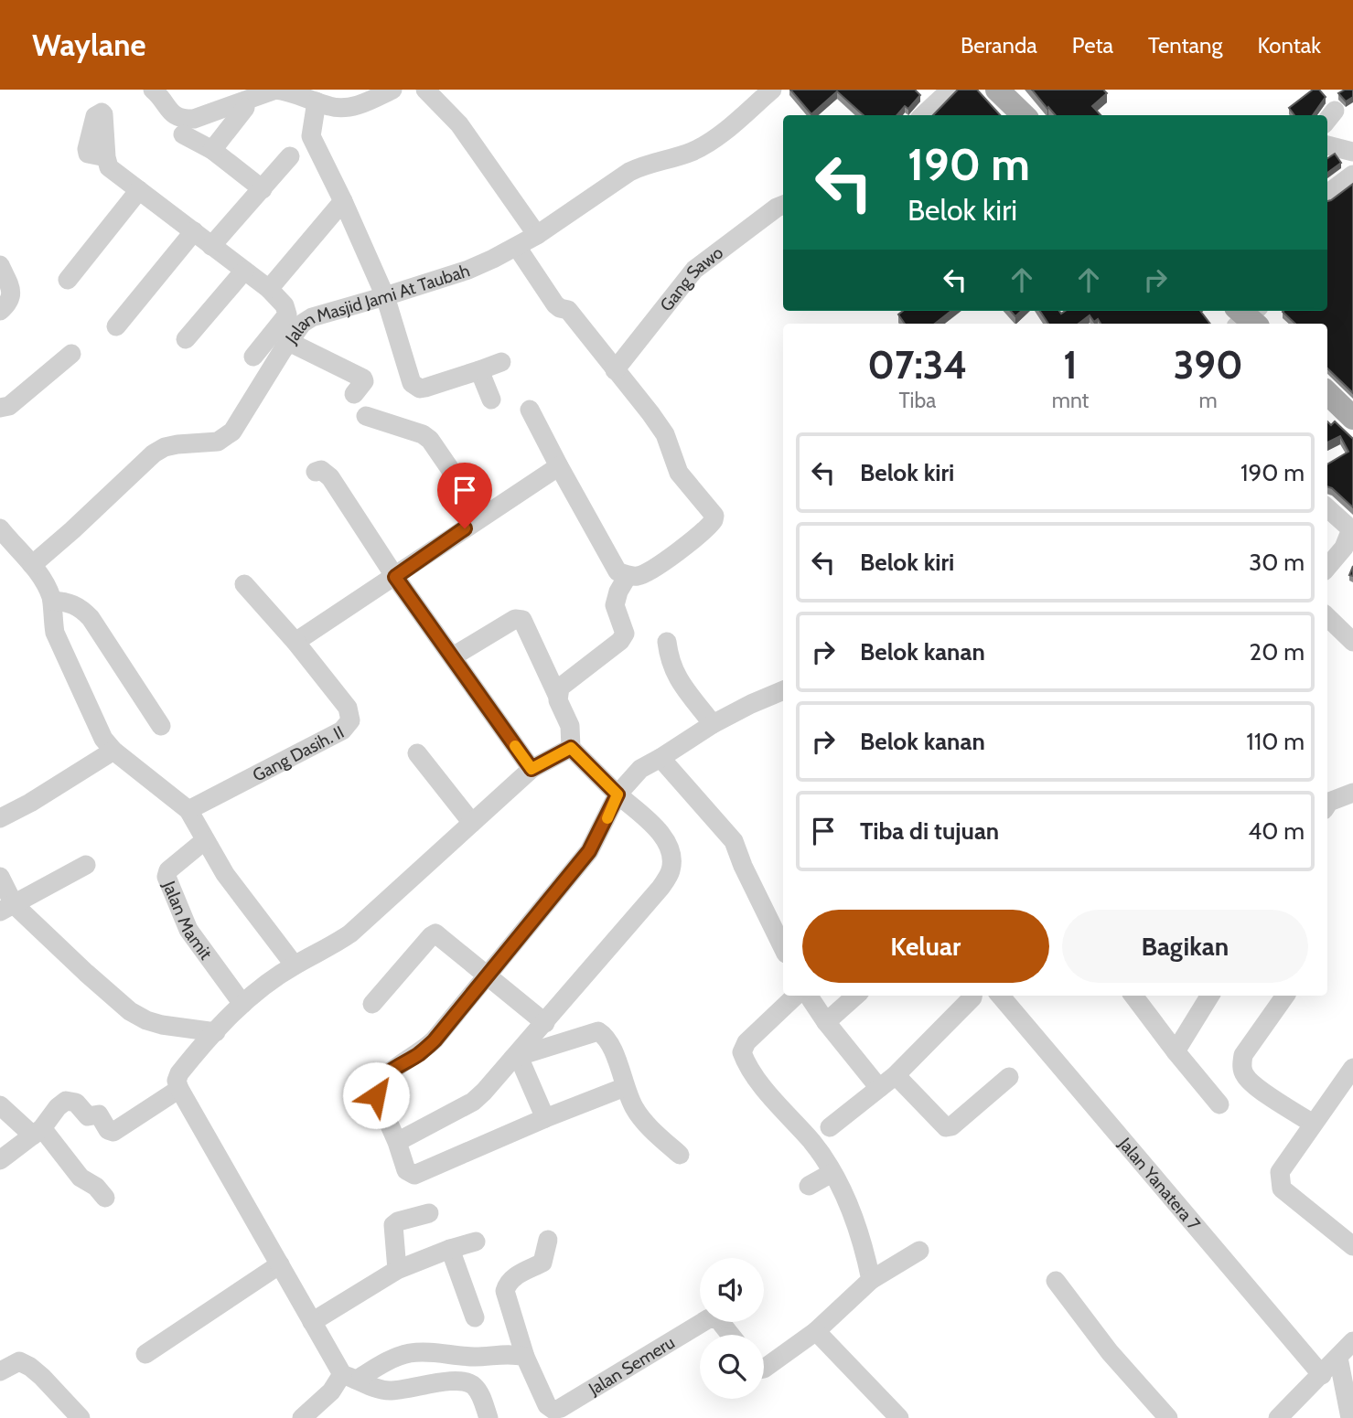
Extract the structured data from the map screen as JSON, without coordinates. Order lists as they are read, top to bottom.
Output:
{
  "streets": {
    "street": [
      "Gang Sawo",
      "Jalan Masjid Jami At Taubah",
      "Gang Dasih. II",
      "Jalan Mamit",
      "Jalan Yanatera 7",
      "Jalan Semeru"
    ]
  },
  "page": {
    "header": "Waylane",
    "nav": [
      "Beranda",
      "Peta",
      "Tentang",
      "Kontak"
    ],
    "turn": ["190 m", "Belok kiri"],
    "eta": [
      "07:34",
      "Tiba",
      "1",
      "mnt",
      "390",
      "m"
    ],
    "list": [
      {
        "name": "Belok kiri",
        "value": "190 m"
      },
      {
        "name": "Belok kiri",
        "value": "30 m"
      },
      {
        "name": "Belok kanan",
        "value": "20 m"
      },
      {
        "name": "Belok kanan",
        "value": "110 m"
      },
      {
        "name": "Tiba di tujuan",
        "value": "40 m"
      }
    ],
    "buttons": ["Keluar", "Bagikan"]
  }
}
